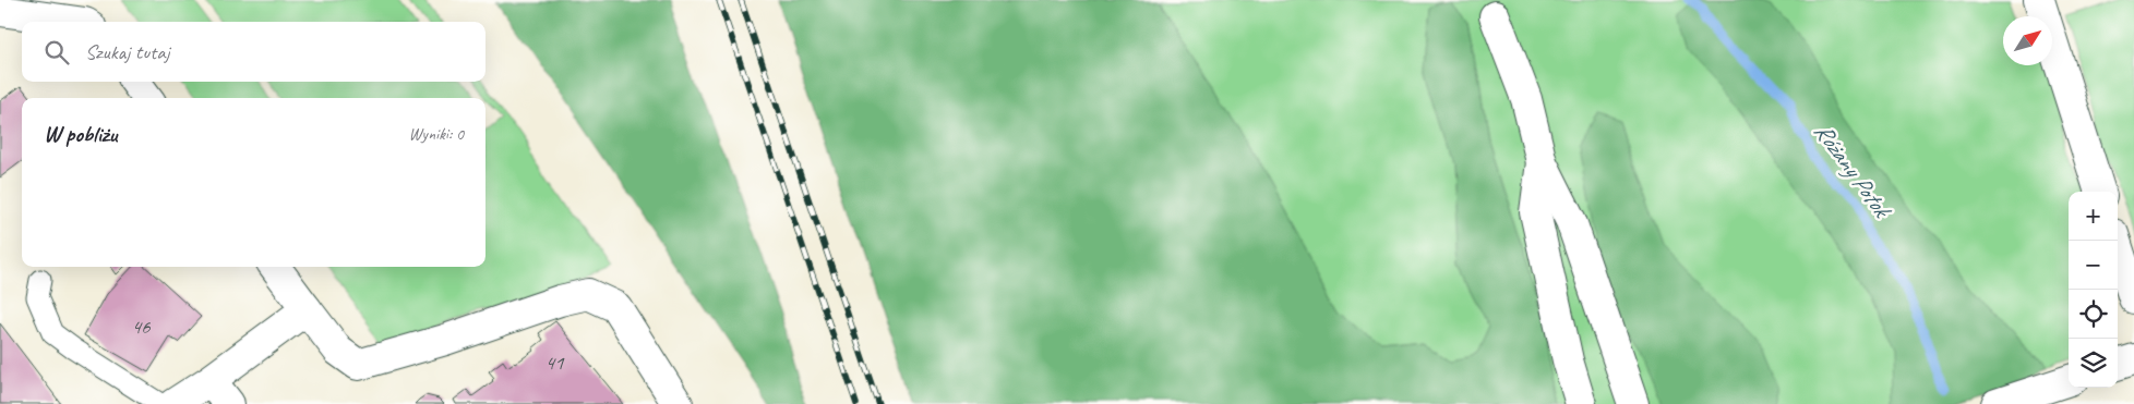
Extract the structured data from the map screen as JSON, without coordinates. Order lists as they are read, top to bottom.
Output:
{
  "water": ["Różany Potok"],
  "house_numbers": ["46", "41"],
  "north": "top right",
  "page": {
    "search": "Szukaj tutaj",
    "heading": ["W pobliżu", "Wyniki: 0"],
    "map_buttons": ["+", "−"]
  }
}
